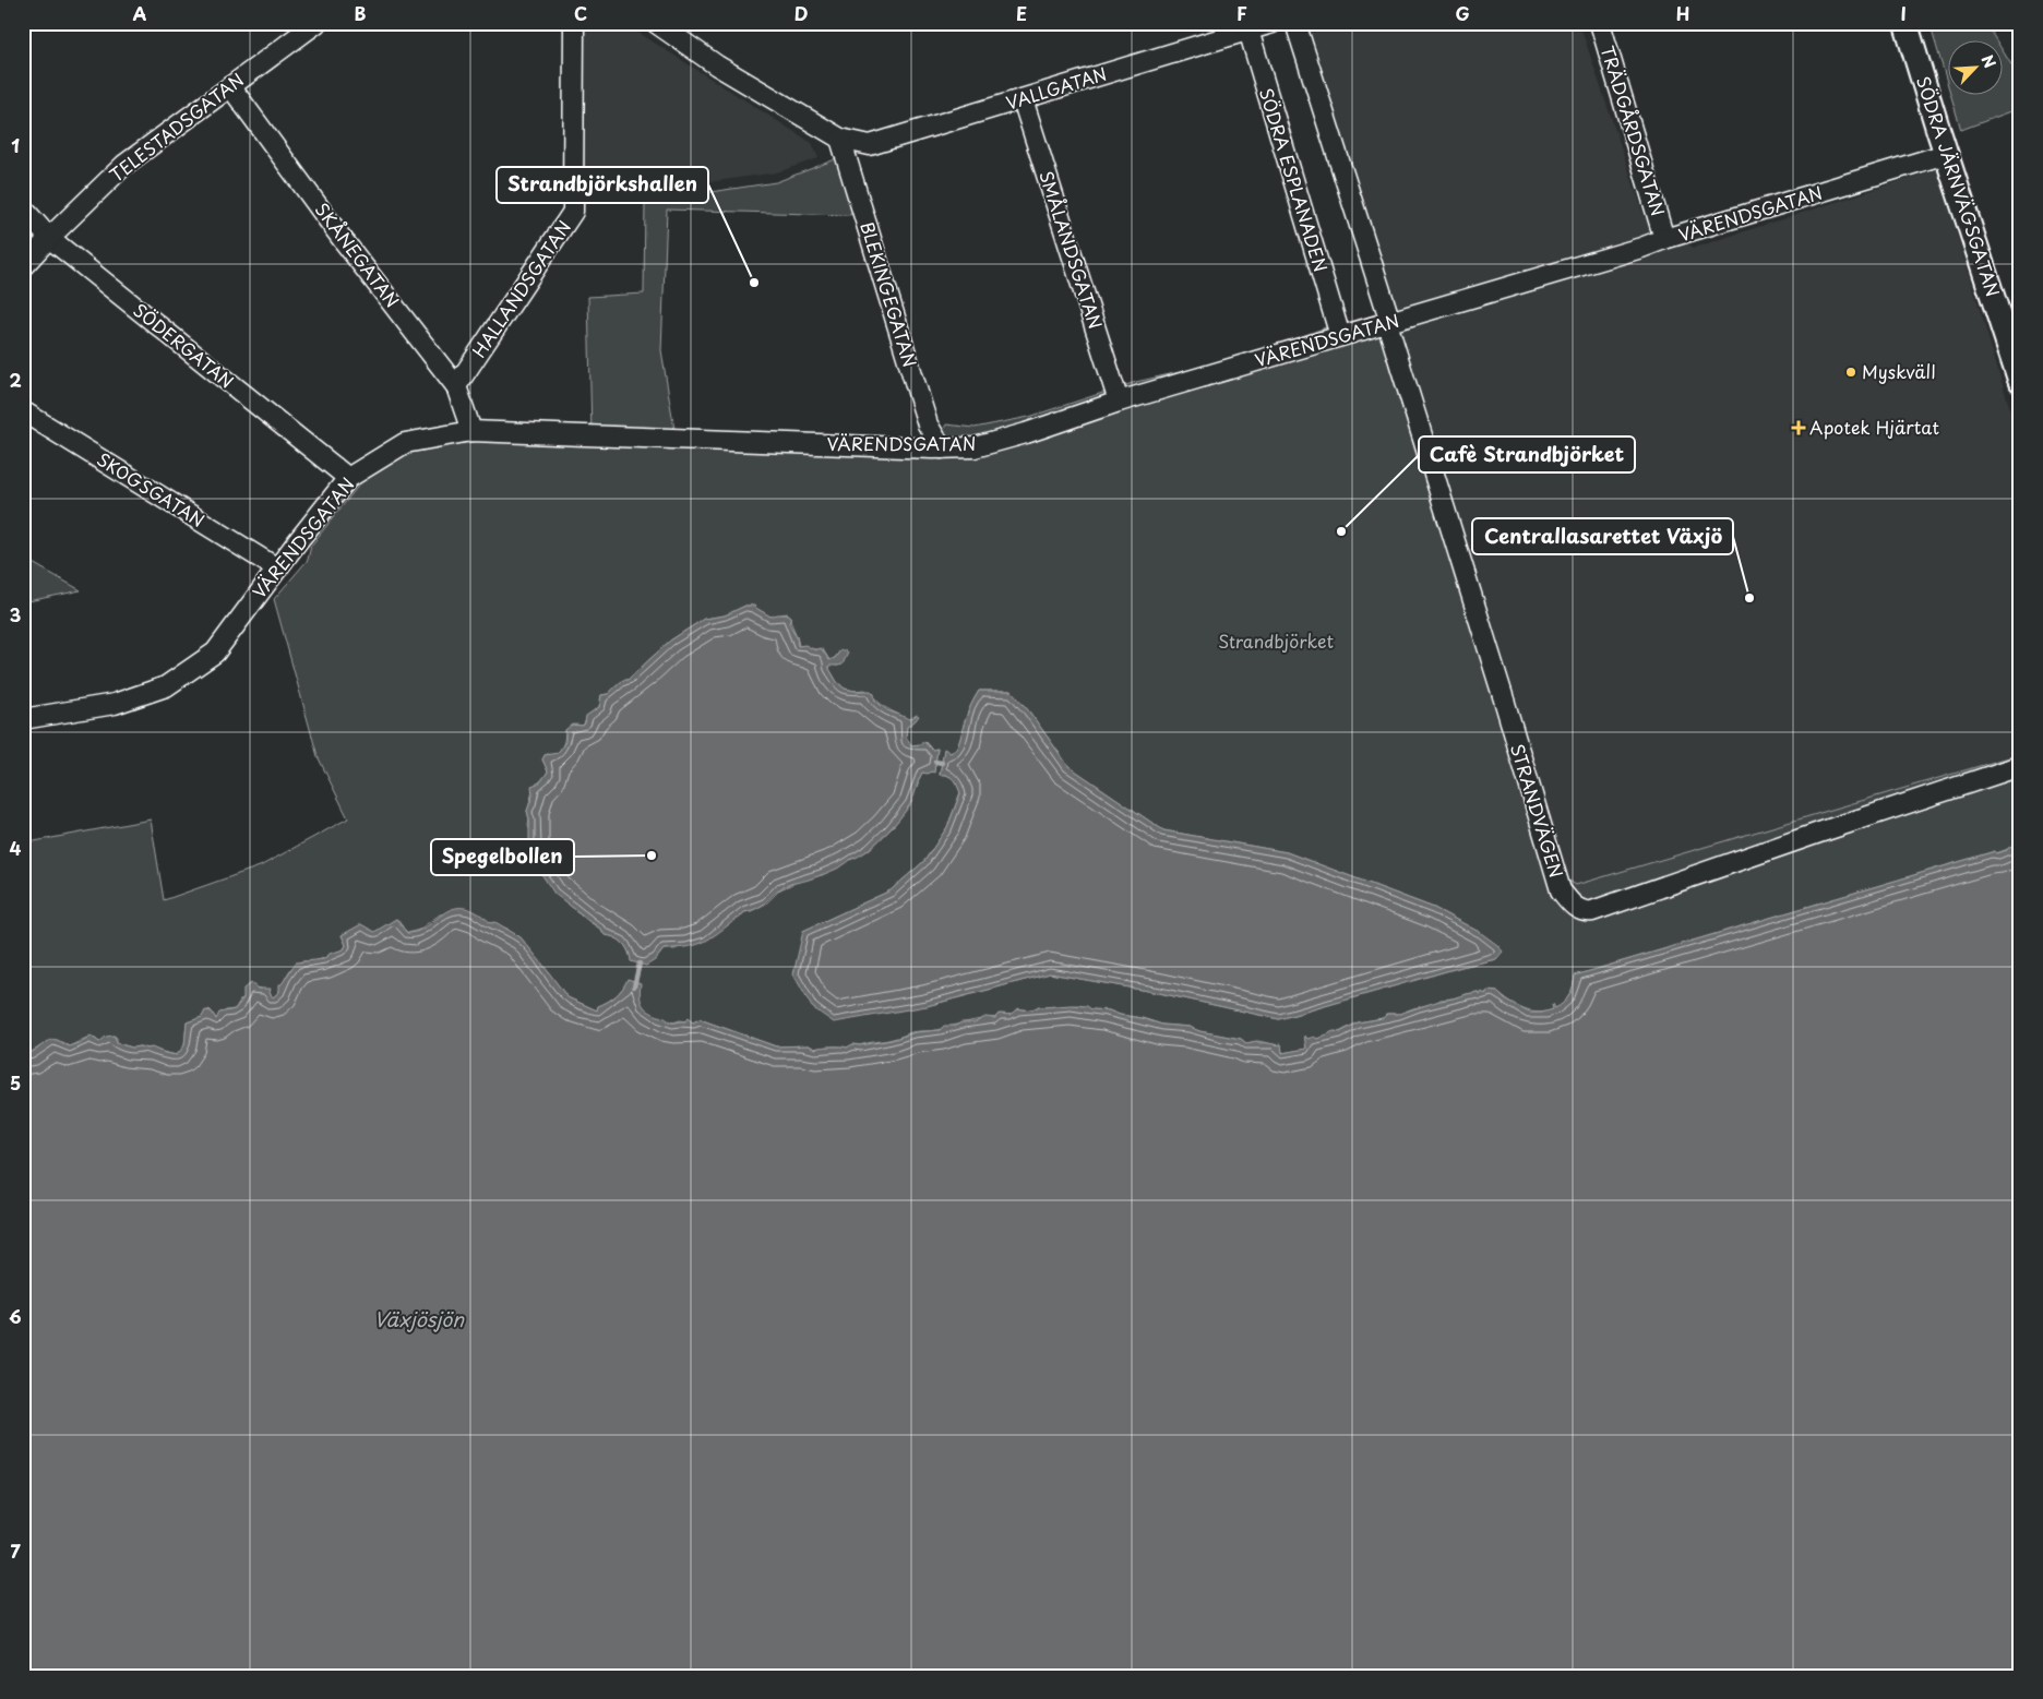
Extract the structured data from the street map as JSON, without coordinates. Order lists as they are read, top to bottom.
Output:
{
  "streets": {
    "street": [
      "VALLGATAN",
      "TELESTADSGATAN",
      "TRÄDGÅRDSGATAN",
      "SÖDRA ESPLANADEN",
      "SÖDRA JÄRNVÄGSGATAN",
      "VÄRENDSGATAN",
      "SMÅLANDSGATAN",
      "SKÅNEGATAN",
      "HALLANDSGATAN",
      "BLEKINGEGATAN",
      "SÖDERGATAN",
      "SKOGSGATAN",
      "STRANDVÄGEN"
    ]
  },
  "crossings": [
    ["VALLGATAN", "SÖDRA ESPLANADEN"],
    ["VALLGATAN", "SMÅLANDSGATAN"],
    ["VALLGATAN", "BLEKINGEGATAN"],
    ["TELESTADSGATAN", "SKÅNEGATAN"],
    ["TELESTADSGATAN", "SÖDERGATAN"],
    ["TRÄDGÅRDSGATAN", "VÄRENDSGATAN"],
    ["SÖDRA ESPLANADEN", "VÄRENDSGATAN"],
    ["SÖDRA JÄRNVÄGSGATAN", "VÄRENDSGATAN"],
    ["VÄRENDSGATAN", "SMÅLANDSGATAN"],
    ["VÄRENDSGATAN", "SKÅNEGATAN"],
    ["VÄRENDSGATAN", "BLEKINGEGATAN"],
    ["VÄRENDSGATAN", "SÖDERGATAN"],
    ["VÄRENDSGATAN", "SKOGSGATAN"],
    ["VÄRENDSGATAN", "STRANDVÄGEN"],
    ["SKÅNEGATAN", "HALLANDSGATAN"]
  ],
  "water": ["Växjösjön"],
  "parks": ["Strandbjörket"],
  "places": {
    "other": [
      "Strandbjörkshallen",
      "Myskväll",
      "Cafè Strandbjörket",
      "Centrallasarettet Växjö",
      "Spegelbollen"
    ],
    "health": ["Apotek Hjärtat"]
  },
  "north": "top right",
  "grid": {
    "columns": [
      "A",
      "B",
      "C",
      "D",
      "E",
      "F",
      "G",
      "H",
      "I"
    ],
    "rows": [
      "1",
      "2",
      "3",
      "4",
      "5",
      "6",
      "7"
    ]
  }
}
